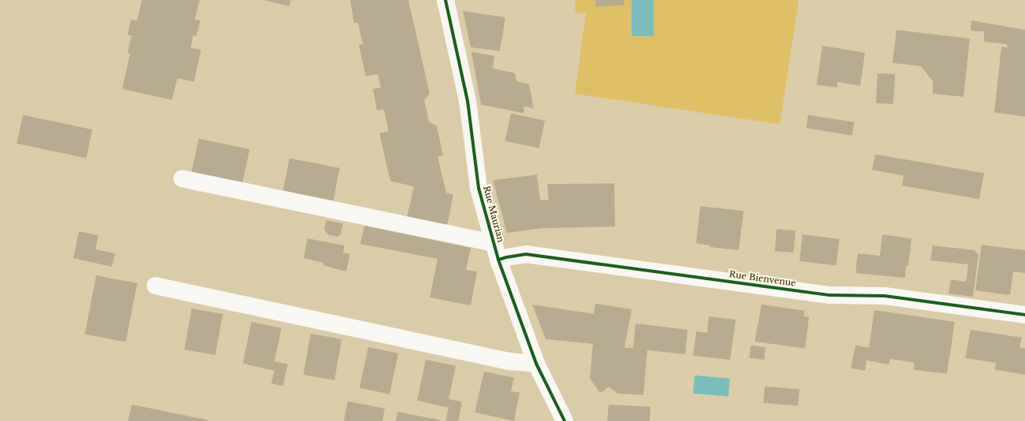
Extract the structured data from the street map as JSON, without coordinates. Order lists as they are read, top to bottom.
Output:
{
  "streets": {
    "street": ["Rue Maurian", "Rue Bienvenue"]
  },
  "crossings": [
    ["Rue Maurian", "Rue Bienvenue"]
  ]
}
